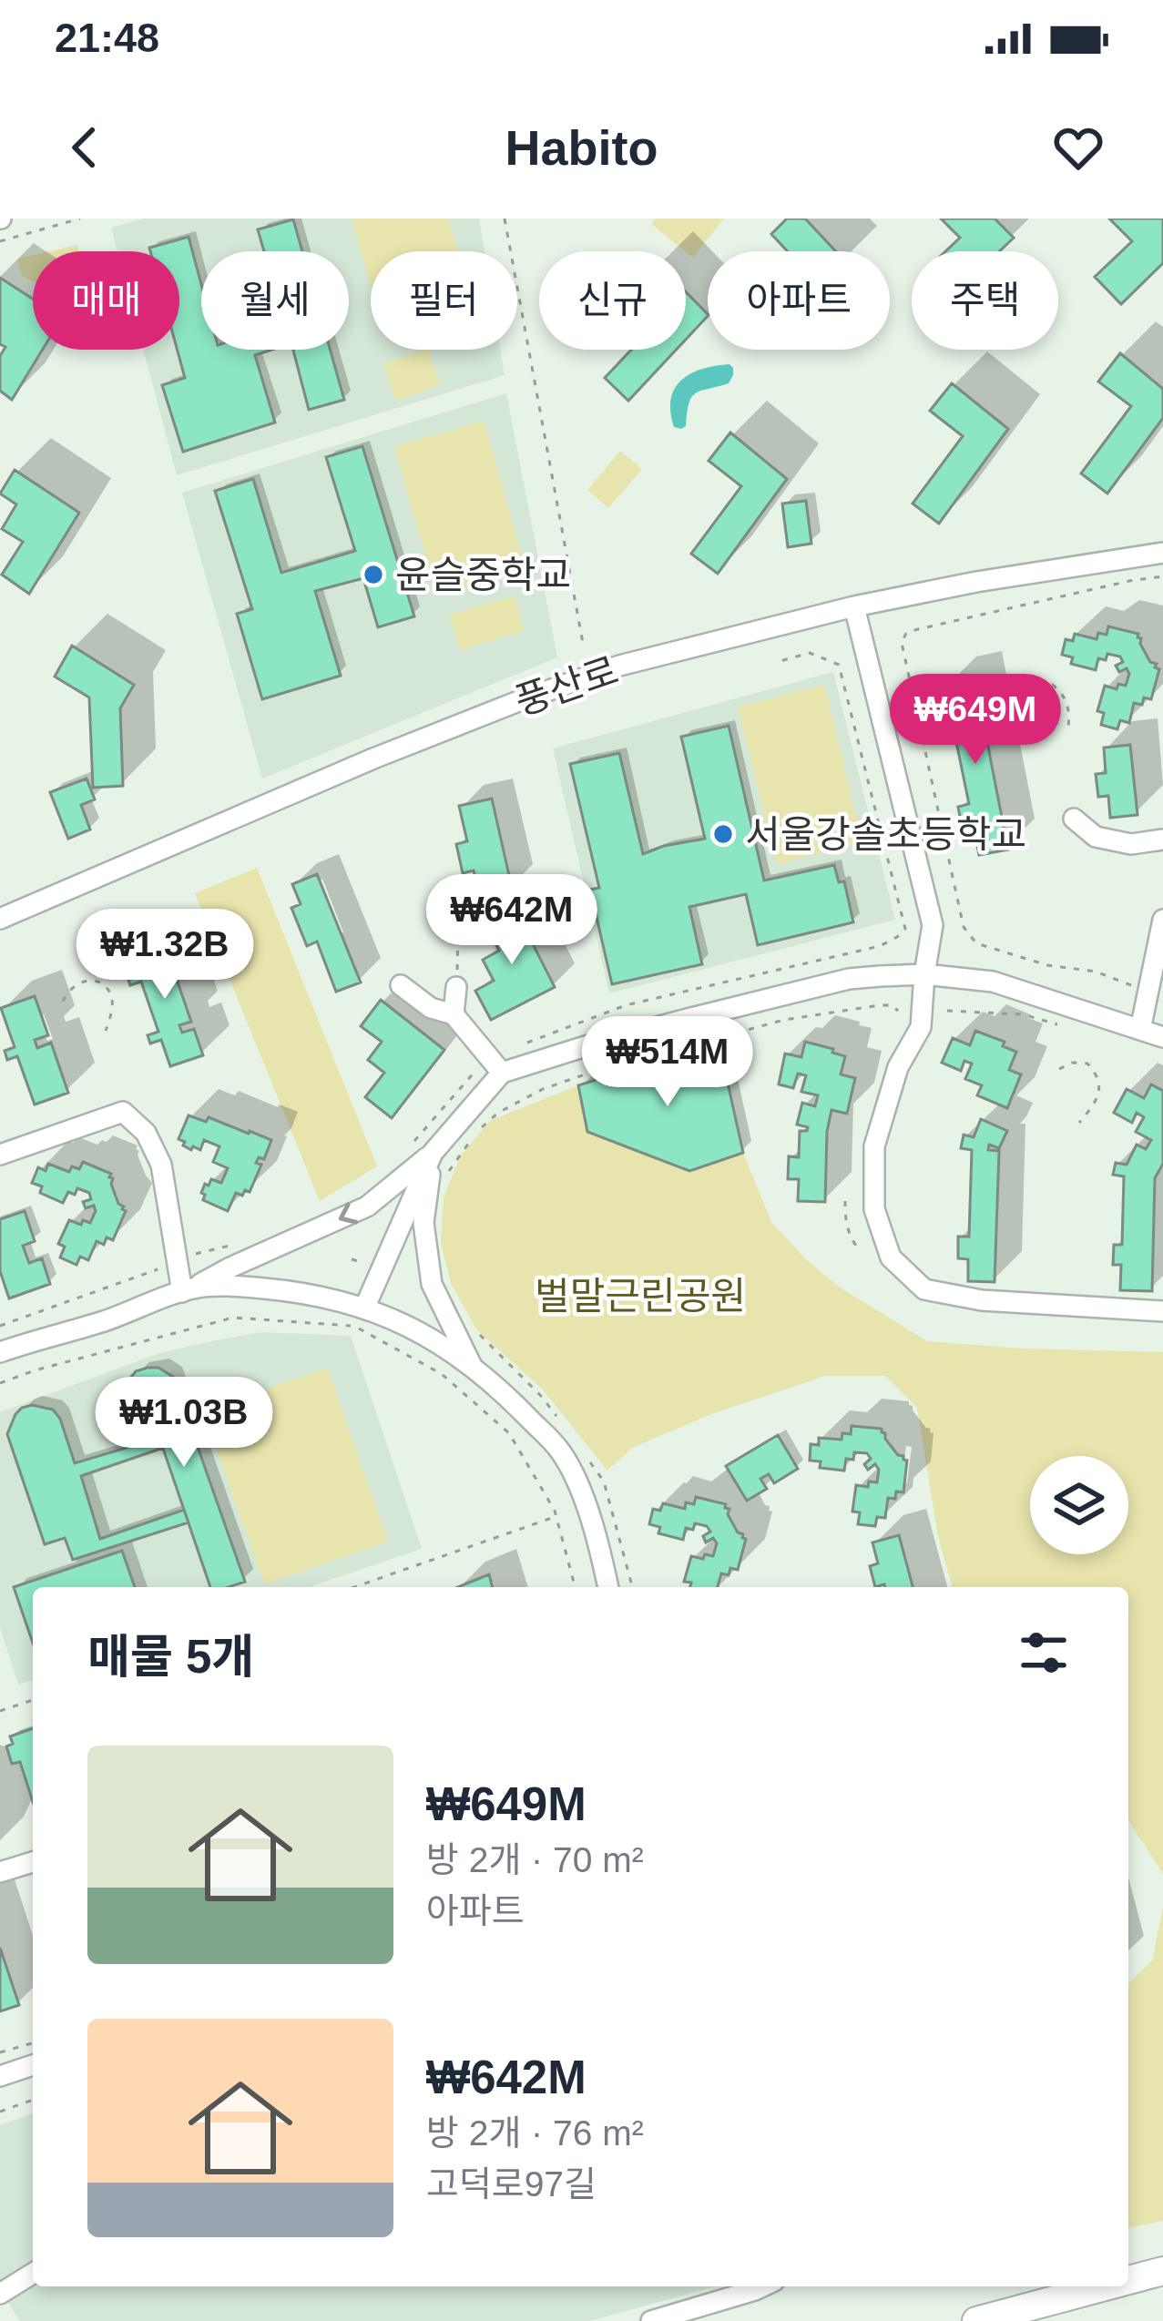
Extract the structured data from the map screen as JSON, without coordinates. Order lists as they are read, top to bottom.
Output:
{
  "streets": {
    "street": ["풍산로"]
  },
  "parks": ["벌말근린공원"],
  "places": ["윤슬중학교", "서울강솔초등학교"],
  "page": {
    "status": "21:48",
    "header": "Habito",
    "chip": [
      "매매",
      "월세",
      "필터",
      "신규",
      "아파트",
      "주택"
    ],
    "price": [
      "₩649M",
      "₩642M",
      "₩1.32B",
      "₩514M",
      "₩1.03B"
    ],
    "heading": "매물 5개",
    "list": [
      {
        "name": "₩649M",
        "note": "방 2개 · 70 m² · 아파트"
      },
      {
        "name": "₩642M",
        "note": "방 2개 · 76 m² · 고덕로97길"
      }
    ]
  }
}
